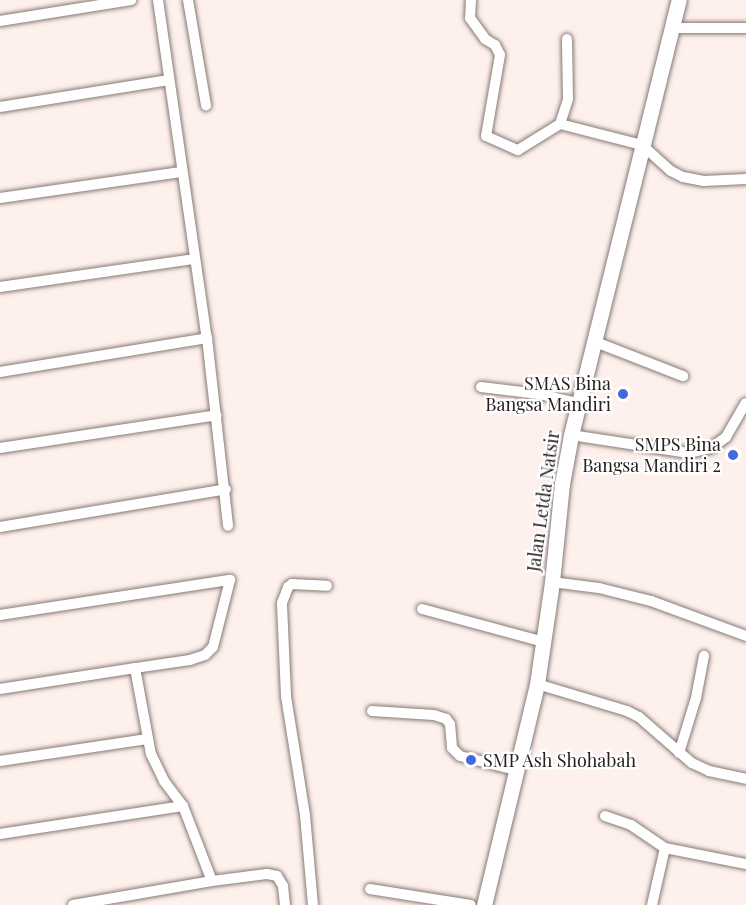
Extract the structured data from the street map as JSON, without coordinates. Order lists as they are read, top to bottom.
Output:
{
  "streets": {
    "main road": ["Jalan Letda Natsir"]
  },
  "places": ["SMAS Bina Bangsa Mandiri", "SMPS Bina Bangsa Mandiri 2", "SMP Ash Shohabah"]
}
